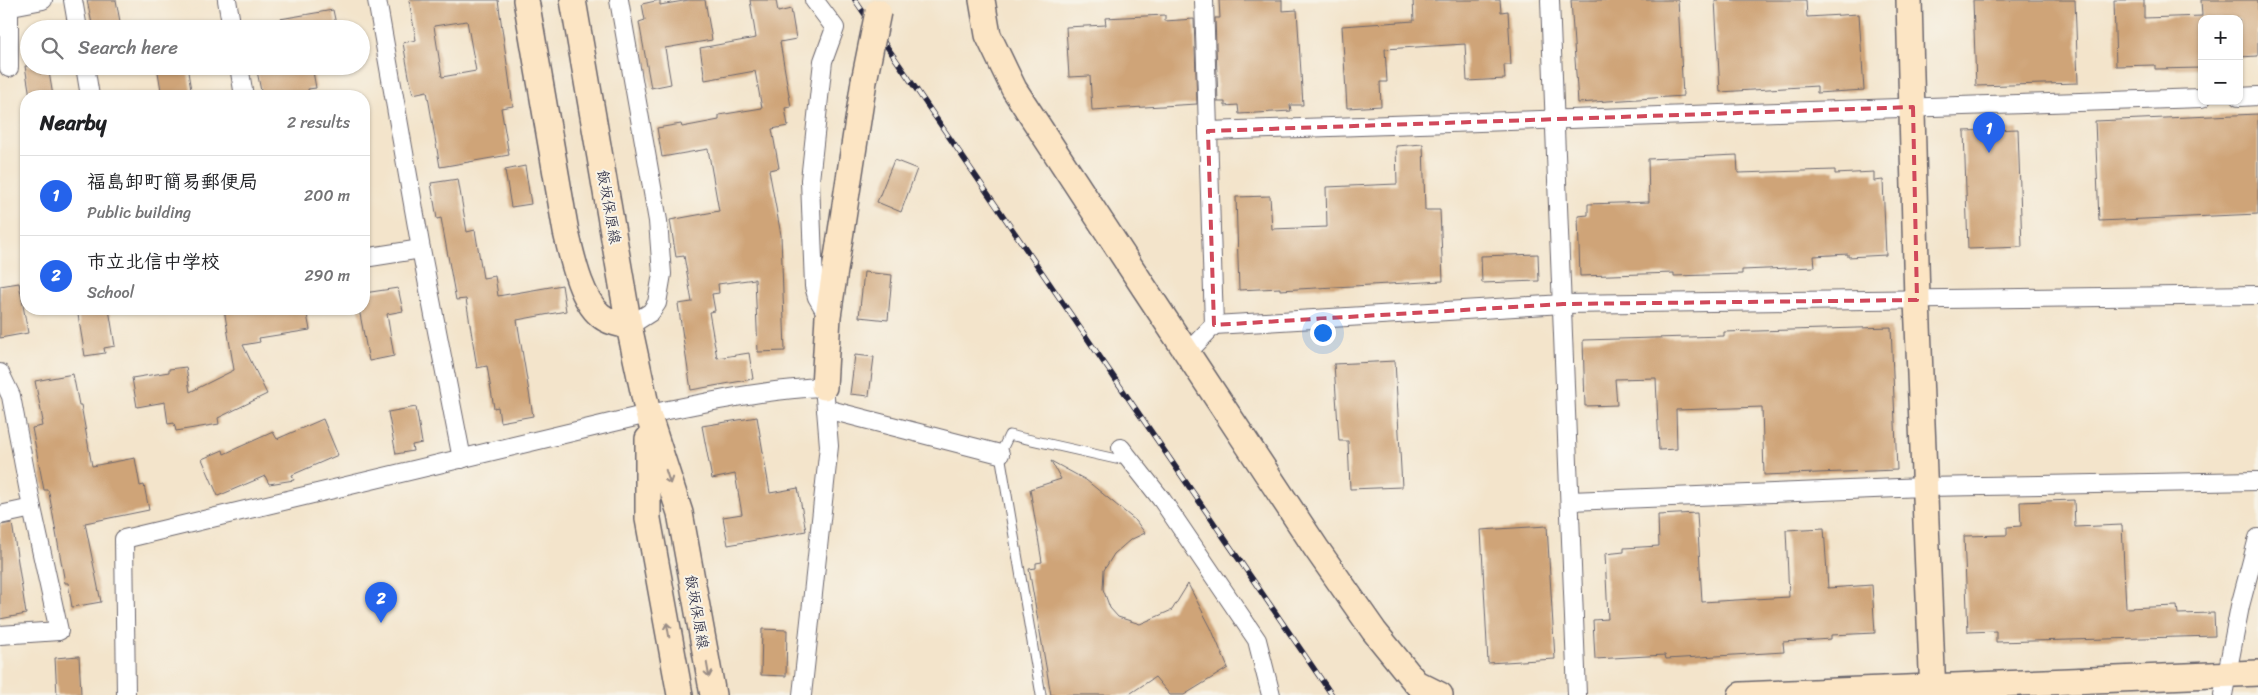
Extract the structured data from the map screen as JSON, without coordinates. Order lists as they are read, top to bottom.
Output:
{
  "streets": {
    "street": ["飯坂保原線"]
  },
  "page": {
    "map_buttons": ["+", "−"],
    "search": "Search here",
    "heading": ["Nearby", "2 results"],
    "pins": ["1", "2"],
    "list": [
      {
        "mark": "1",
        "name": "福島卸町簡易郵便局",
        "note": "Public building",
        "value": "200 m"
      },
      {
        "mark": "2",
        "name": "市立北信中学校",
        "note": "School",
        "value": "290 m"
      }
    ]
  }
}
